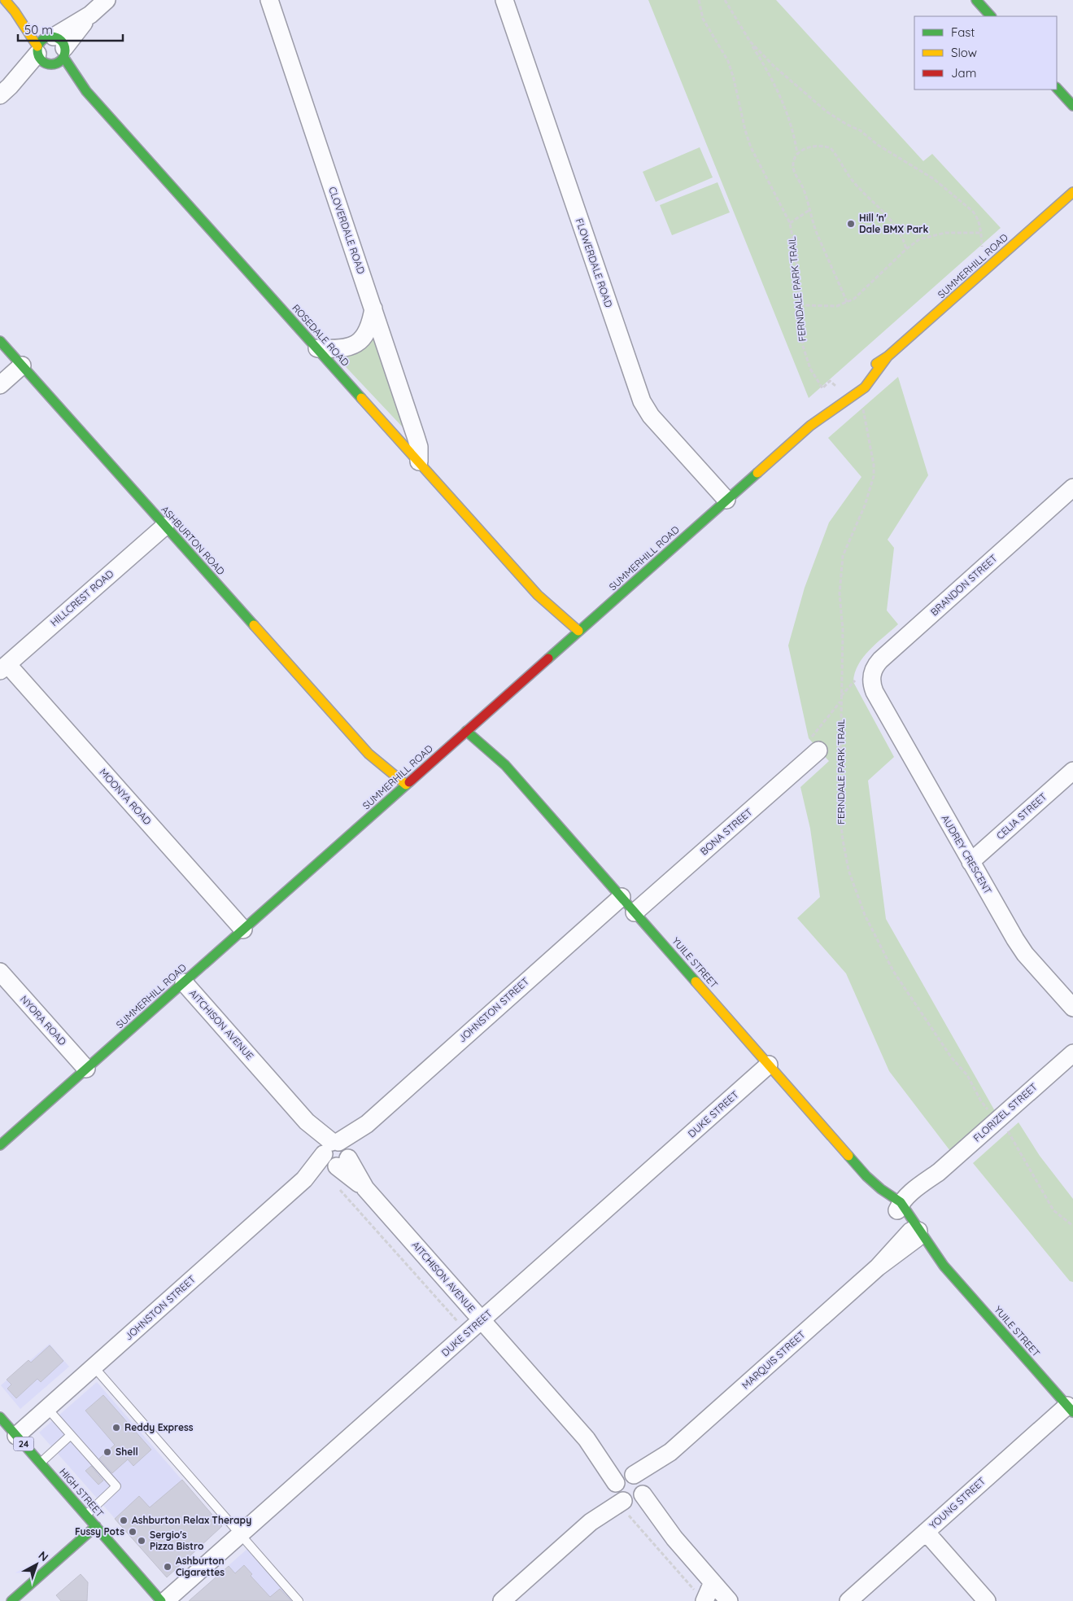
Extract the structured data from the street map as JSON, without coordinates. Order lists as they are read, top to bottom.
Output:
{
  "streets": {
    "street": [
      "CLOVERDALE ROAD",
      "FLOWERDALE ROAD",
      "SUMMERHILL ROAD",
      "ROSEDALE ROAD",
      "ASHBURTON ROAD",
      "BRANDON STREET",
      "HILLCREST ROAD",
      "MOONYA ROAD",
      "CELIA STREET",
      "BONA STREET",
      "AUDREY CRESCENT",
      "YUILE STREET",
      "JOHNSTON STREET",
      "NYORA ROAD",
      "AITCHISON AVENUE",
      "FLORIZEL STREET",
      "DUKE STREET",
      "MARQUIS STREET",
      "24",
      "HIGH STREET",
      "YOUNG STREET"
    ],
    "path": ["FERNDALE PARK TRAIL"]
  },
  "crossings": [
    ["CLOVERDALE ROAD", "ROSEDALE ROAD"],
    ["FLOWERDALE ROAD", "SUMMERHILL ROAD"],
    ["SUMMERHILL ROAD", "FERNDALE PARK TRAIL"],
    ["SUMMERHILL ROAD", "ROSEDALE ROAD"],
    ["SUMMERHILL ROAD", "ASHBURTON ROAD"],
    ["SUMMERHILL ROAD", "MOONYA ROAD"],
    ["SUMMERHILL ROAD", "YUILE STREET"],
    ["SUMMERHILL ROAD", "NYORA ROAD"],
    ["SUMMERHILL ROAD", "AITCHISON AVENUE"],
    ["FERNDALE PARK TRAIL", "FLORIZEL STREET"],
    ["ASHBURTON ROAD", "HILLCREST ROAD"],
    ["BRANDON STREET", "AUDREY CRESCENT"],
    ["HILLCREST ROAD", "MOONYA ROAD"],
    ["CELIA STREET", "AUDREY CRESCENT"],
    ["BONA STREET", "YUILE STREET"],
    ["YUILE STREET", "JOHNSTON STREET"],
    ["YUILE STREET", "FLORIZEL STREET"],
    ["YUILE STREET", "DUKE STREET"],
    ["YUILE STREET", "MARQUIS STREET"],
    ["YUILE STREET", "YOUNG STREET"],
    ["JOHNSTON STREET", "AITCHISON AVENUE"],
    ["JOHNSTON STREET", "HIGH STREET"],
    ["AITCHISON AVENUE", "DUKE STREET"],
    ["AITCHISON AVENUE", "MARQUIS STREET"]
  ],
  "places": [
    "Hill 'n' Dale BMX Park",
    "Reddy Express",
    "Shell",
    "Ashburton Relax Therapy",
    "Fussy Pots",
    "Sergio's Pizza Bistro",
    "Ashburton Cigarettes"
  ],
  "legend": ["Fast", "Slow", "Jam"],
  "scale_bar": "50 m",
  "north": "top right"
}
